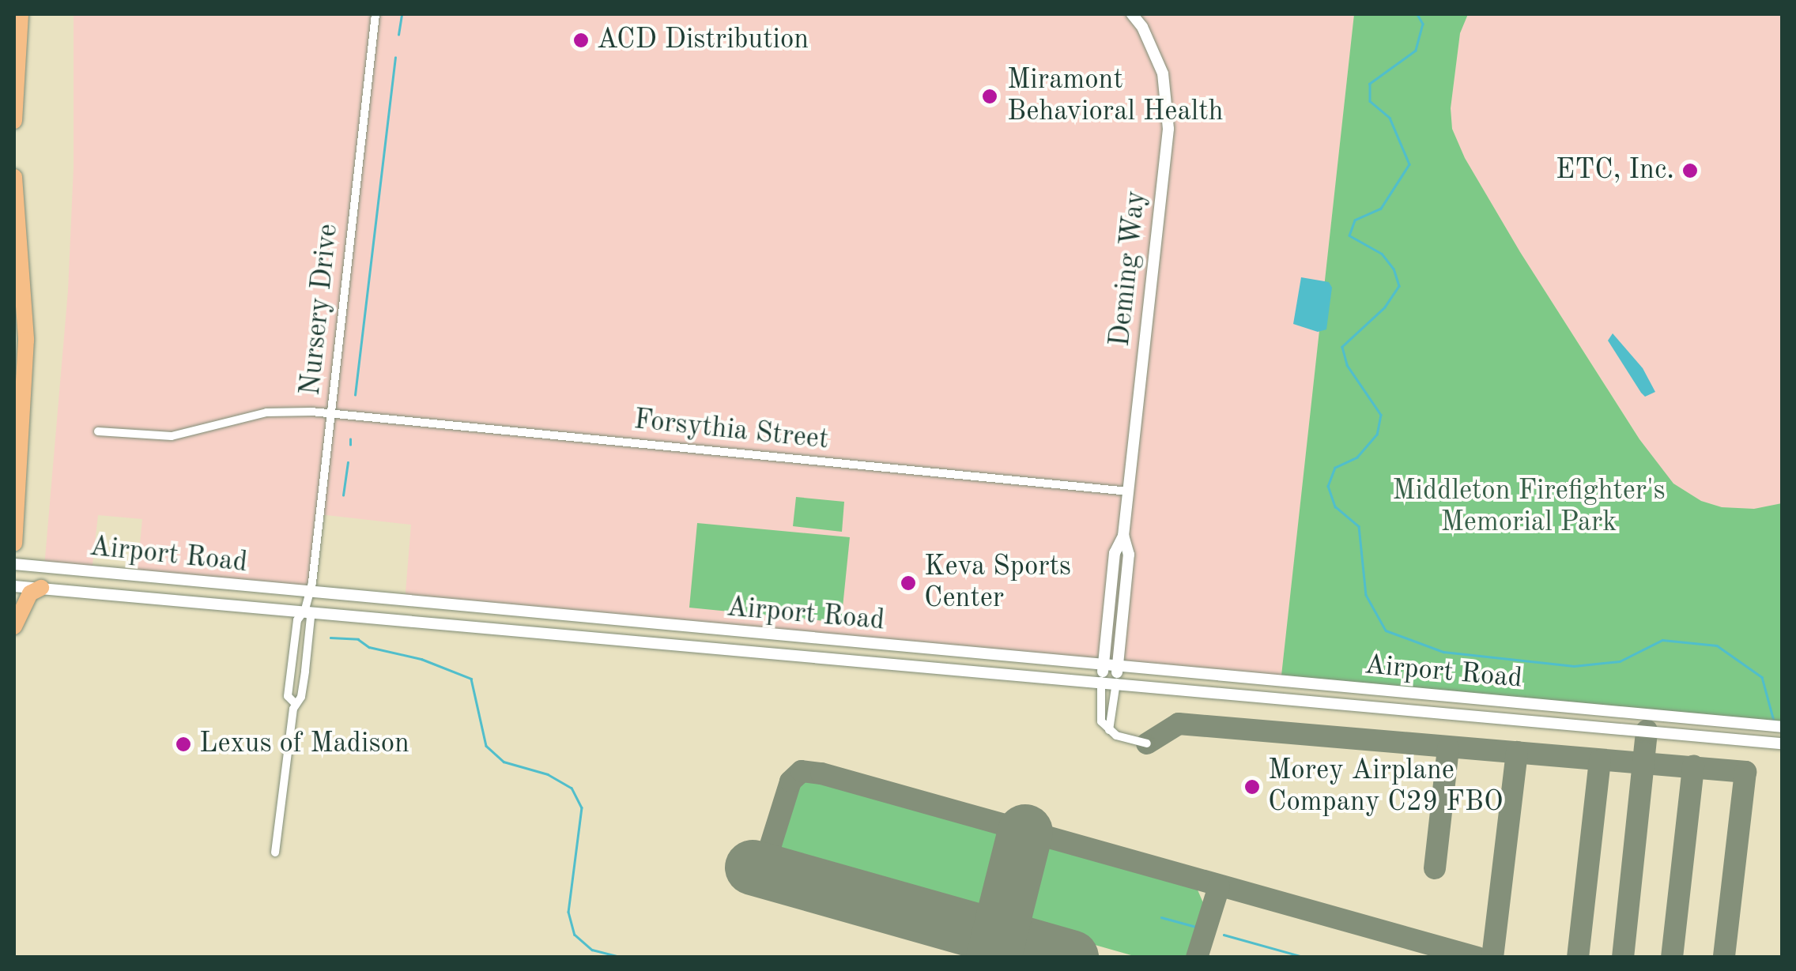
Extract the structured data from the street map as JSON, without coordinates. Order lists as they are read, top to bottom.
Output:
{
  "streets": {
    "street": [
      "Deming Way",
      "Nursery Drive",
      "Forsythia Street",
      "Airport Road"
    ]
  },
  "crossings": [
    ["Deming Way", "Forsythia Street"],
    ["Deming Way", "Airport Road"],
    ["Nursery Drive", "Forsythia Street"],
    ["Nursery Drive", "Airport Road"]
  ],
  "parks": ["Middleton Firefighter's Memorial Park"],
  "places": [
    "ACD Distribution",
    "Miramont Behavioral Health",
    "ETC, Inc.",
    "Keva Sports Center",
    "Lexus of Madison",
    "Morey Airplane Company C29 FBO"
  ]
}
